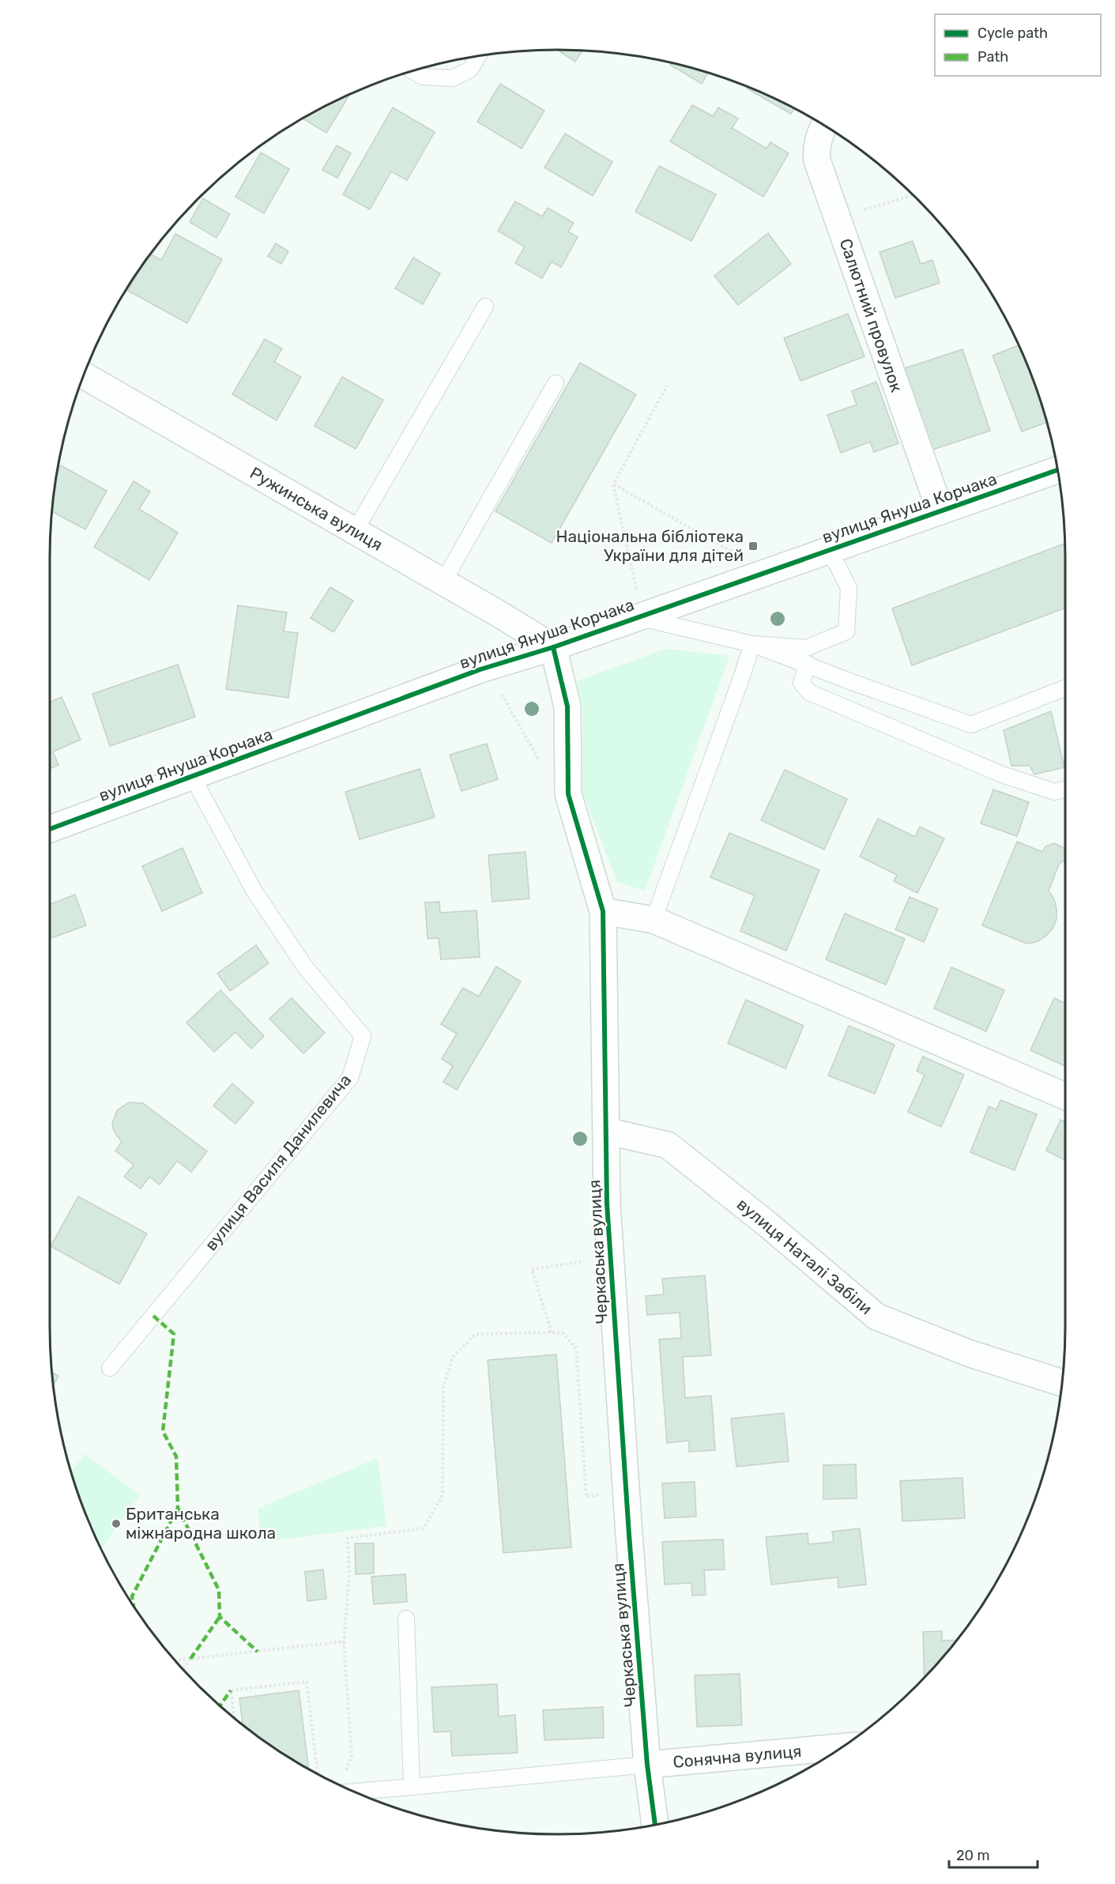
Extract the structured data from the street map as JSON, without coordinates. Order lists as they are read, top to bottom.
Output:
{
  "streets": {
    "street": [
      "Салютний провулок",
      "вулиця Януша Корчака",
      "Ружинська вулиця",
      "Черкаська вулиця",
      "вулиця Наталі Забіли",
      "Сонячна вулиця"
    ],
    "lane": ["вулиця Василя Данилевича"]
  },
  "crossings": [
    ["Салютний провулок", "вулиця Януша Корчака"],
    ["вулиця Януша Корчака", "Ружинська вулиця"],
    ["вулиця Януша Корчака", "вулиця Василя Данилевича"],
    ["вулиця Януша Корчака", "Черкаська вулиця"],
    ["Ружинська вулиця", "Черкаська вулиця"],
    ["Черкаська вулиця", "вулиця Наталі Забіли"],
    ["Черкаська вулиця", "Сонячна вулиця"]
  ],
  "places": {
    "transit": ["Національна бібліотека України для дітей"],
    "other": ["Британська міжнародна школа"]
  },
  "legend": ["Cycle path", "Path"],
  "scale_bar": "20 m"
}
